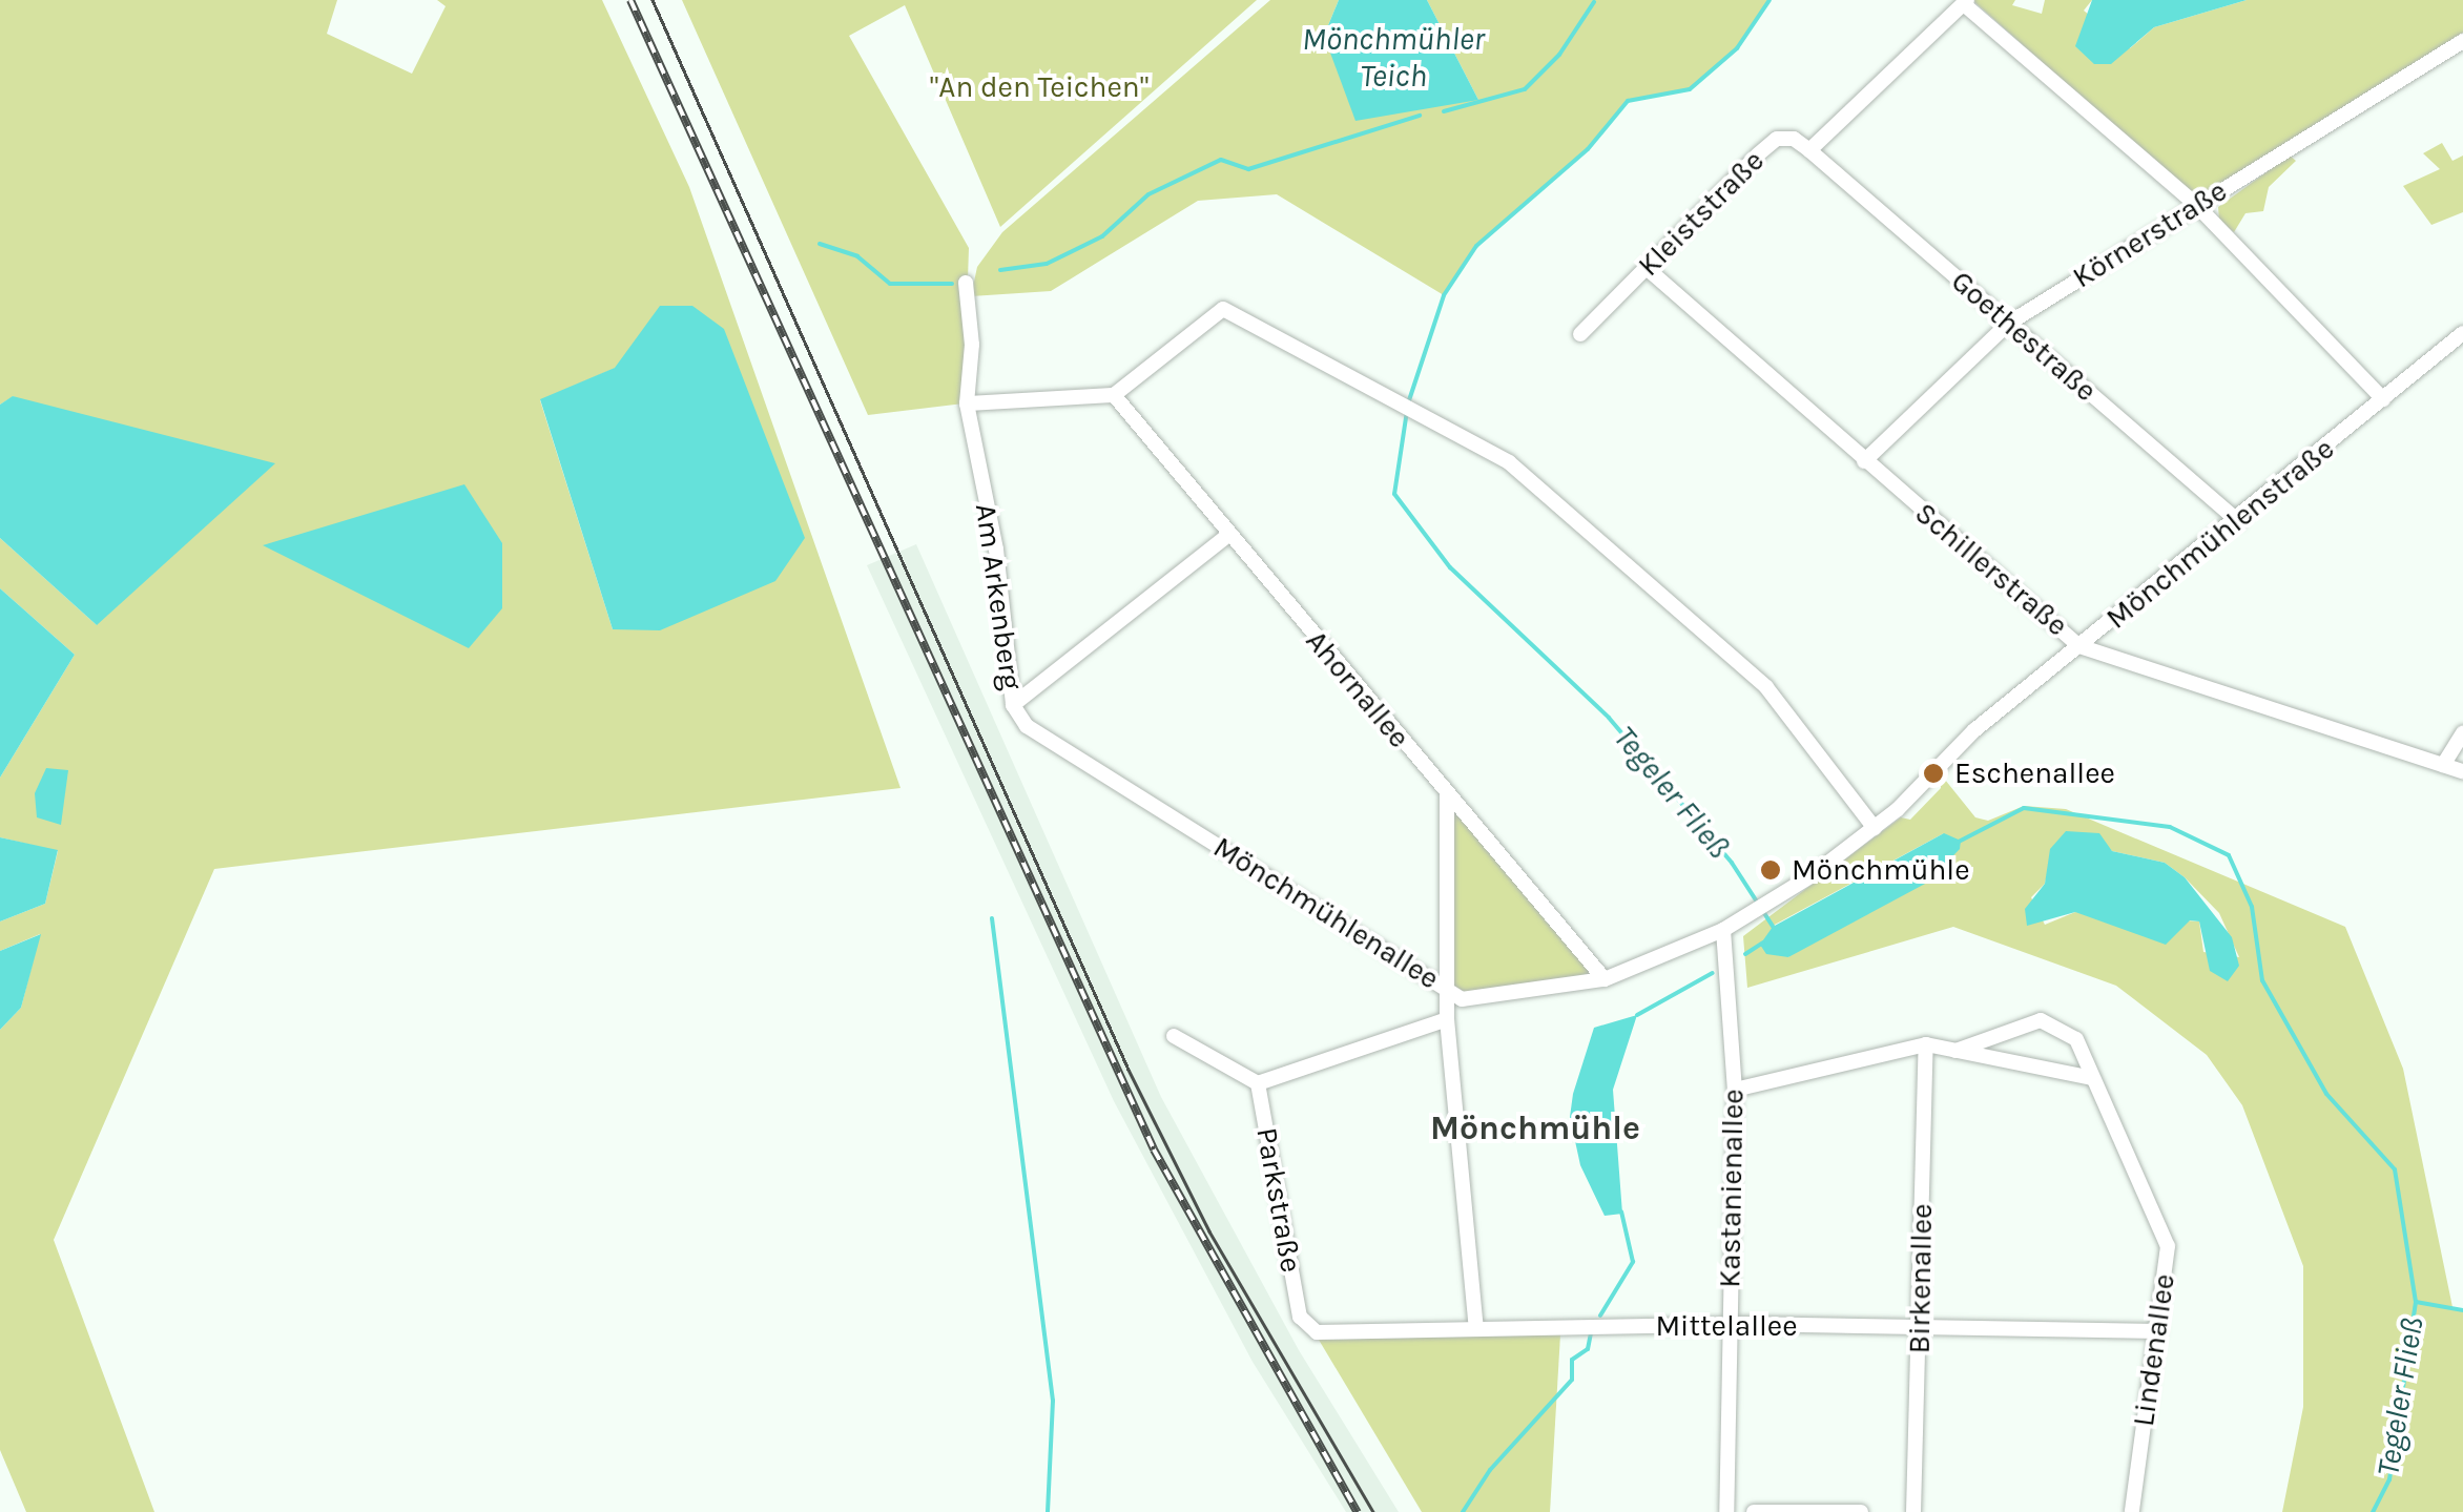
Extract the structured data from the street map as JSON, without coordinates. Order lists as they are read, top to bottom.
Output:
{
  "streets": {
    "street": [
      "Kleiststraße",
      "Körnerstraße",
      "Goethestraße",
      "Mönchmühlenstraße",
      "Schillerstraße",
      "Am Arkenberg",
      "Ahornallee",
      "Mönchmühlenallee",
      "Kastanienallee",
      "Parkstraße",
      "Birkenallee",
      "Mittelallee",
      "Lindenallee"
    ]
  },
  "crossings": [
    ["Kleiststraße", "Goethestraße"],
    ["Kleiststraße", "Schillerstraße"],
    ["Körnerstraße", "Goethestraße"],
    ["Körnerstraße", "Schillerstraße"],
    ["Goethestraße", "Mönchmühlenstraße"],
    ["Mönchmühlenstraße", "Schillerstraße"],
    ["Mönchmühlenstraße", "Mönchmühlenallee"],
    ["Am Arkenberg", "Ahornallee"],
    ["Am Arkenberg", "Mönchmühlenallee"],
    ["Ahornallee", "Mönchmühlenallee"],
    ["Mönchmühlenallee", "Kastanienallee"],
    ["Kastanienallee", "Mittelallee"],
    ["Parkstraße", "Mittelallee"],
    ["Birkenallee", "Mittelallee"],
    ["Mittelallee", "Lindenallee"]
  ],
  "districts": ["Mönchmühle"],
  "water": ["Mönchmühler Teich", "Tegeler Fließ"],
  "parks": ["\"An den Teichen\""],
  "places": ["Eschenallee", "Mönchmühle"]
}
